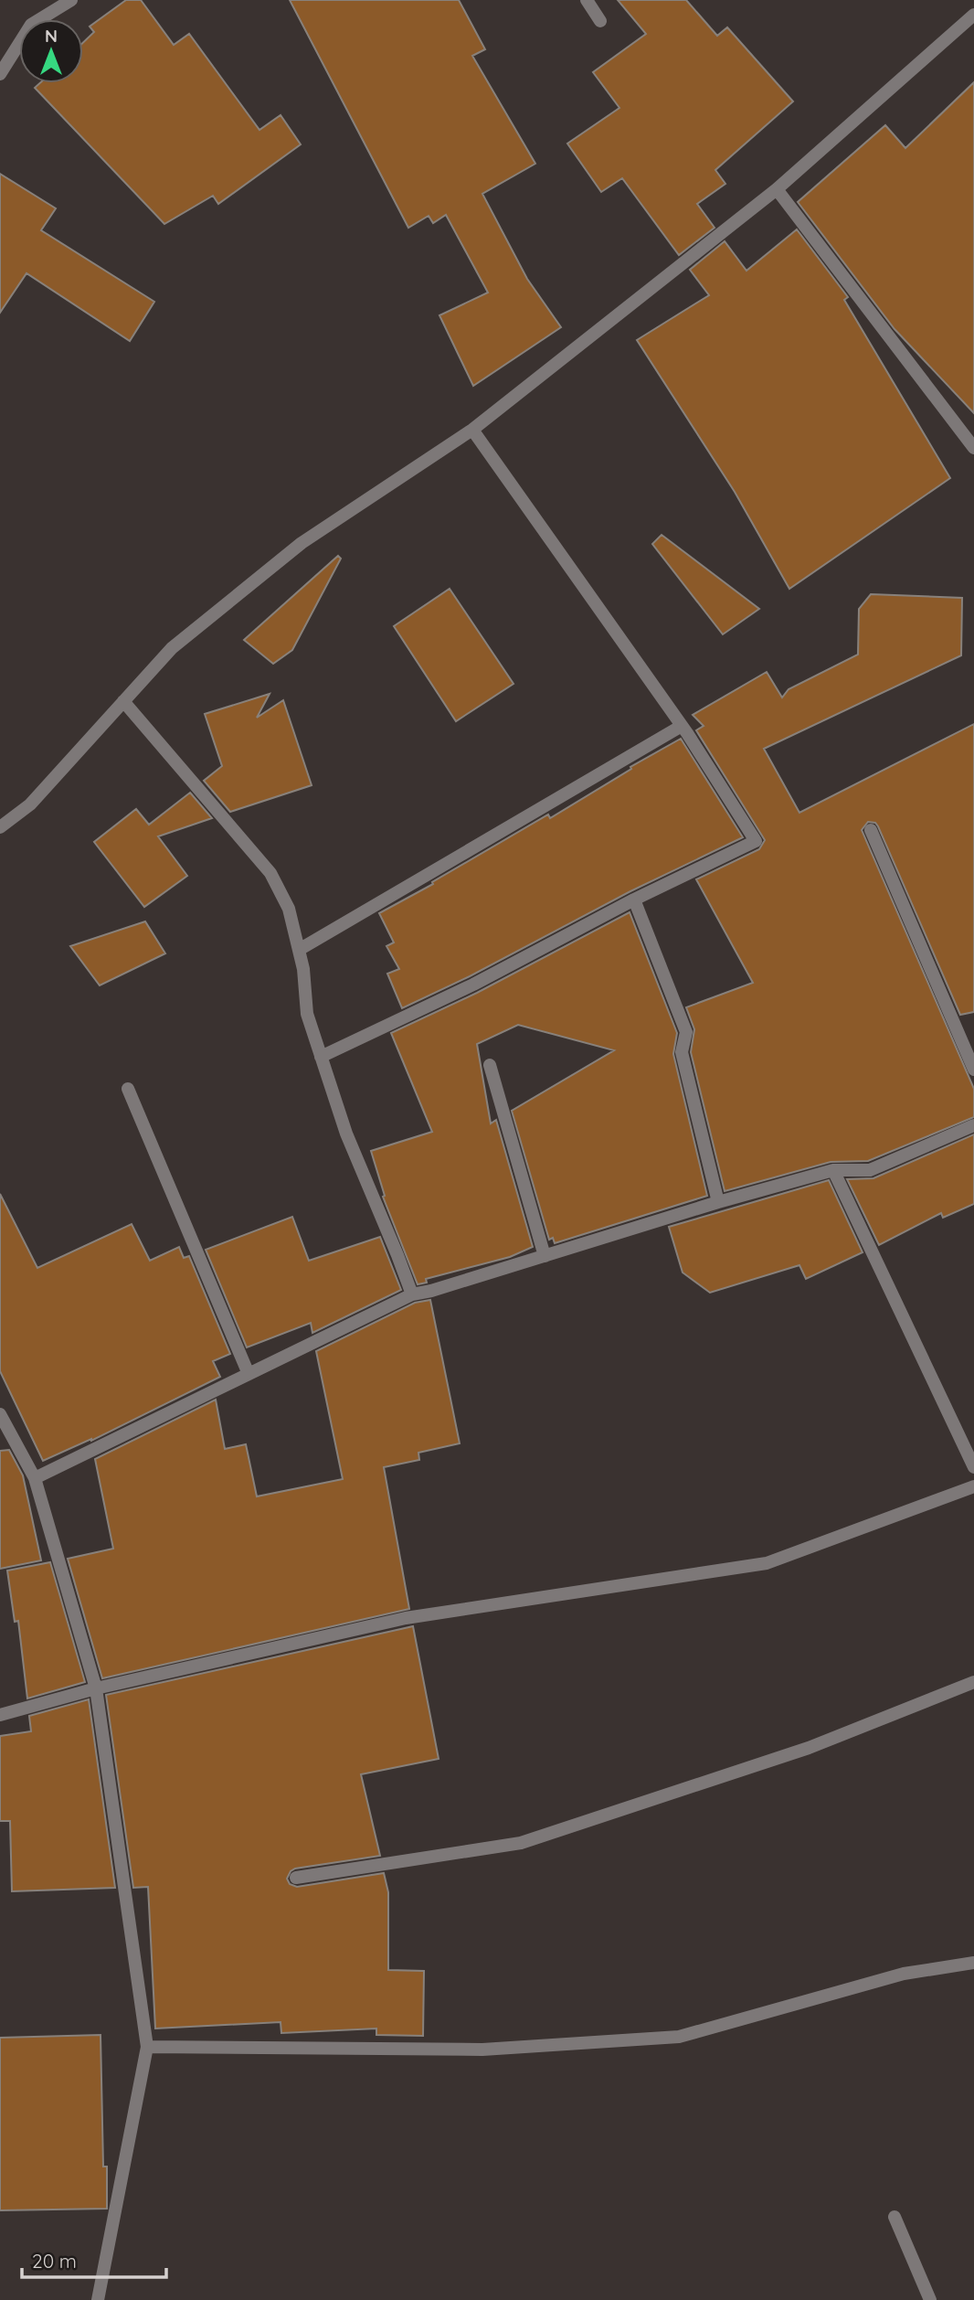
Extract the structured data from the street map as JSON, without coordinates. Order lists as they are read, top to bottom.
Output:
{
  "scale_bar": "20 m",
  "north": "top"
}
